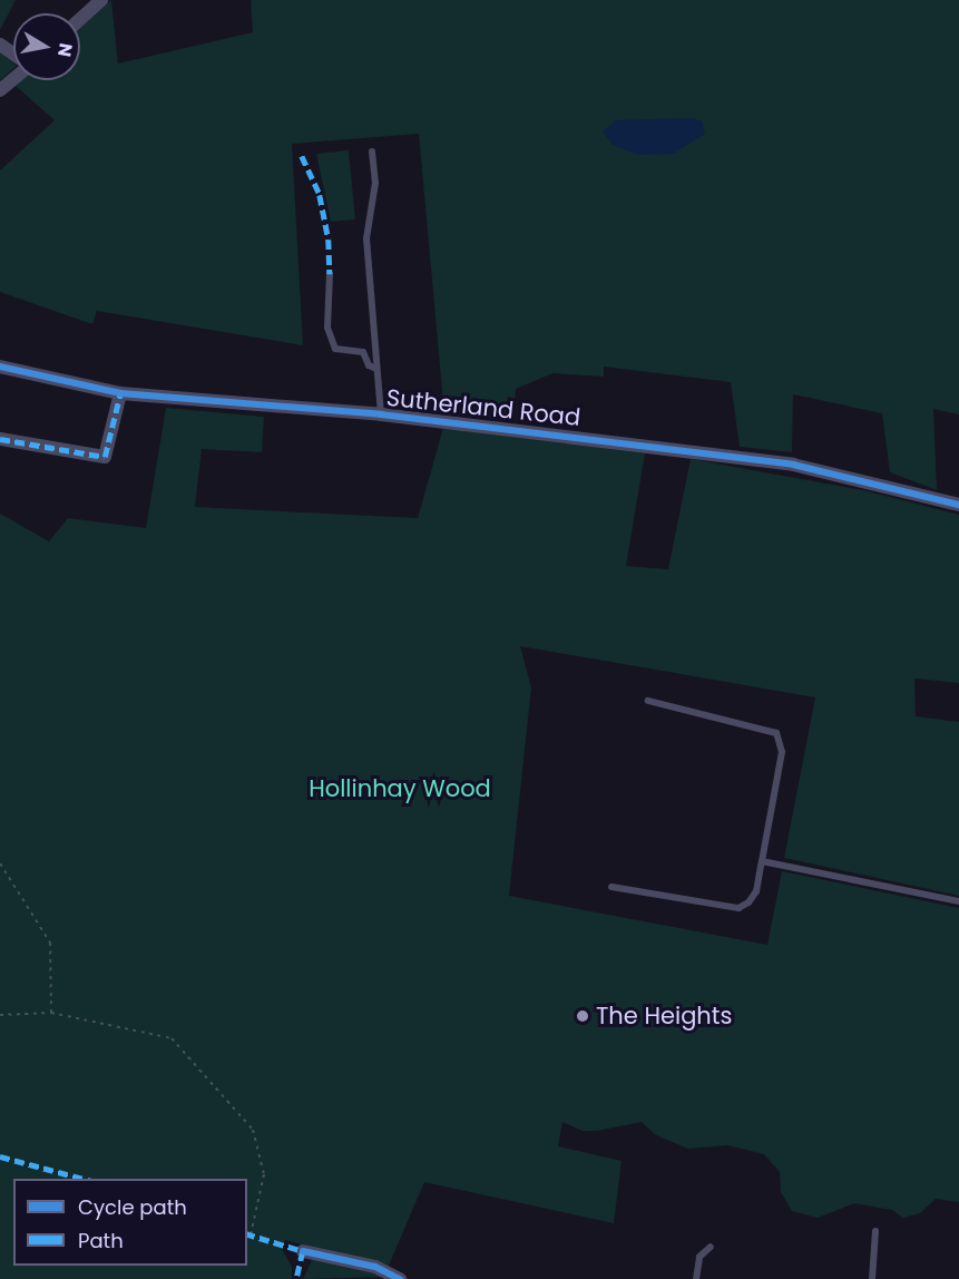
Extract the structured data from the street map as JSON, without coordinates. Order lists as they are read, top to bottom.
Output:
{
  "streets": {
    "street": ["Sutherland Road"]
  },
  "parks": ["Hollinhay Wood"],
  "places": ["The Heights"],
  "legend": ["Cycle path", "Path"],
  "north": "right"
}
